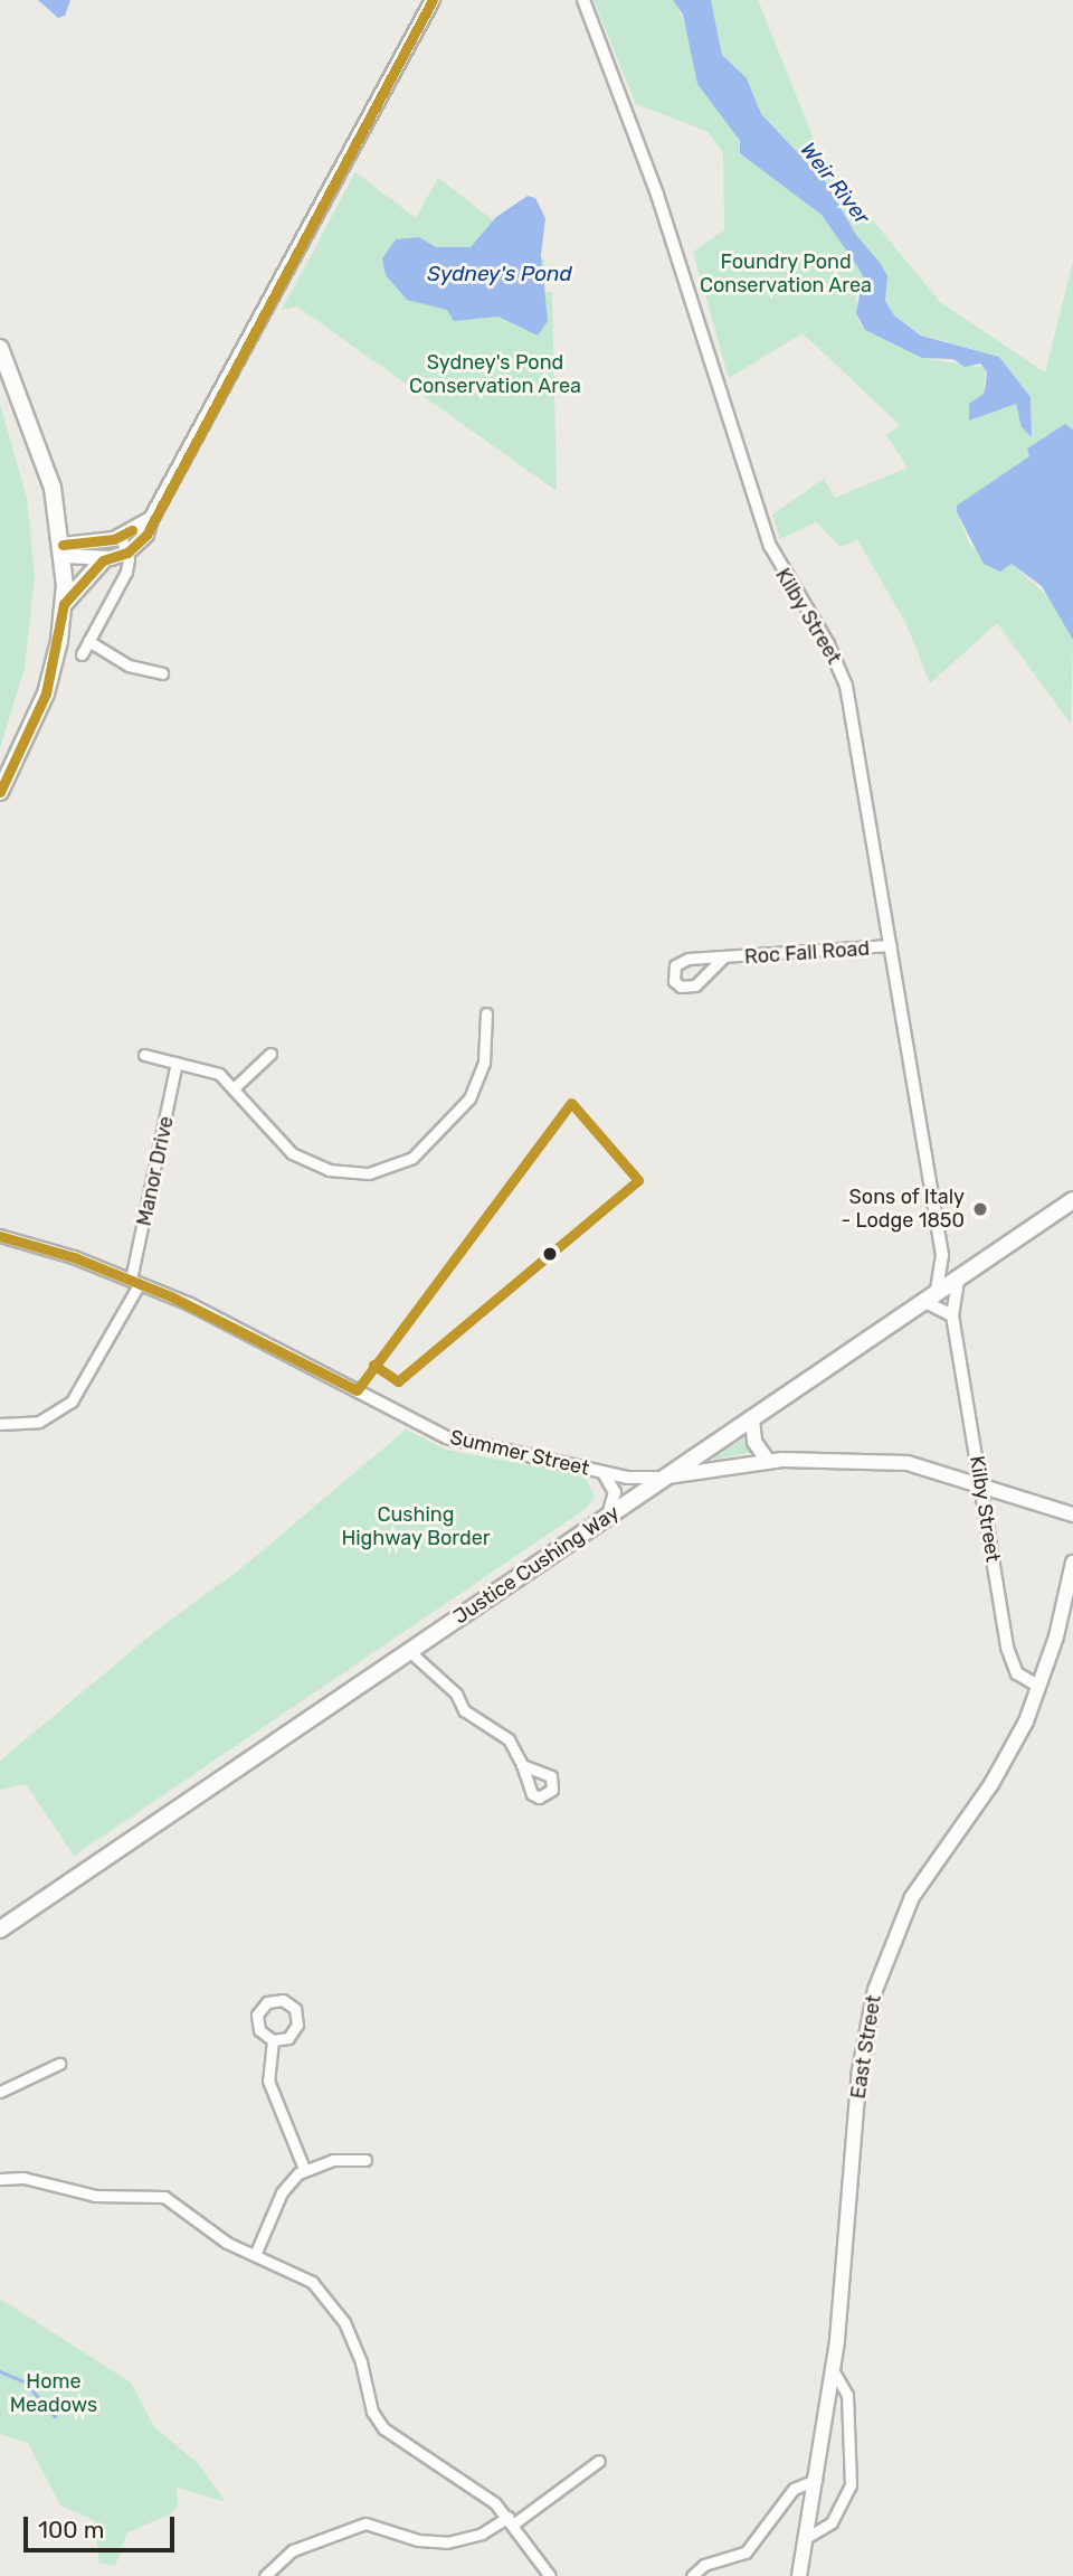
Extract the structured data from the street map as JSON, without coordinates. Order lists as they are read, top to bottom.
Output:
{
  "streets": {
    "main road": ["Summer Street", "Justice Cushing Way", "East Street"],
    "street": ["Kilby Street", "Roc Fall Road", "Manor Drive"]
  },
  "crossings": [
    ["Kilby Street", "Roc Fall Road"],
    ["Kilby Street", "Summer Street"],
    ["Kilby Street", "Justice Cushing Way"],
    ["Kilby Street", "East Street"],
    ["Manor Drive", "Summer Street"],
    ["Summer Street", "Justice Cushing Way"]
  ],
  "water": ["Weir River", "Sydney's Pond"],
  "parks": [
    "Foundry Pond Conservation Area",
    "Sydney's Pond Conservation Area",
    "Cushing Highway Border",
    "Home Meadows"
  ],
  "places": ["Sons of Italy - Lodge 1850"],
  "scale_bar": "100 m"
}
